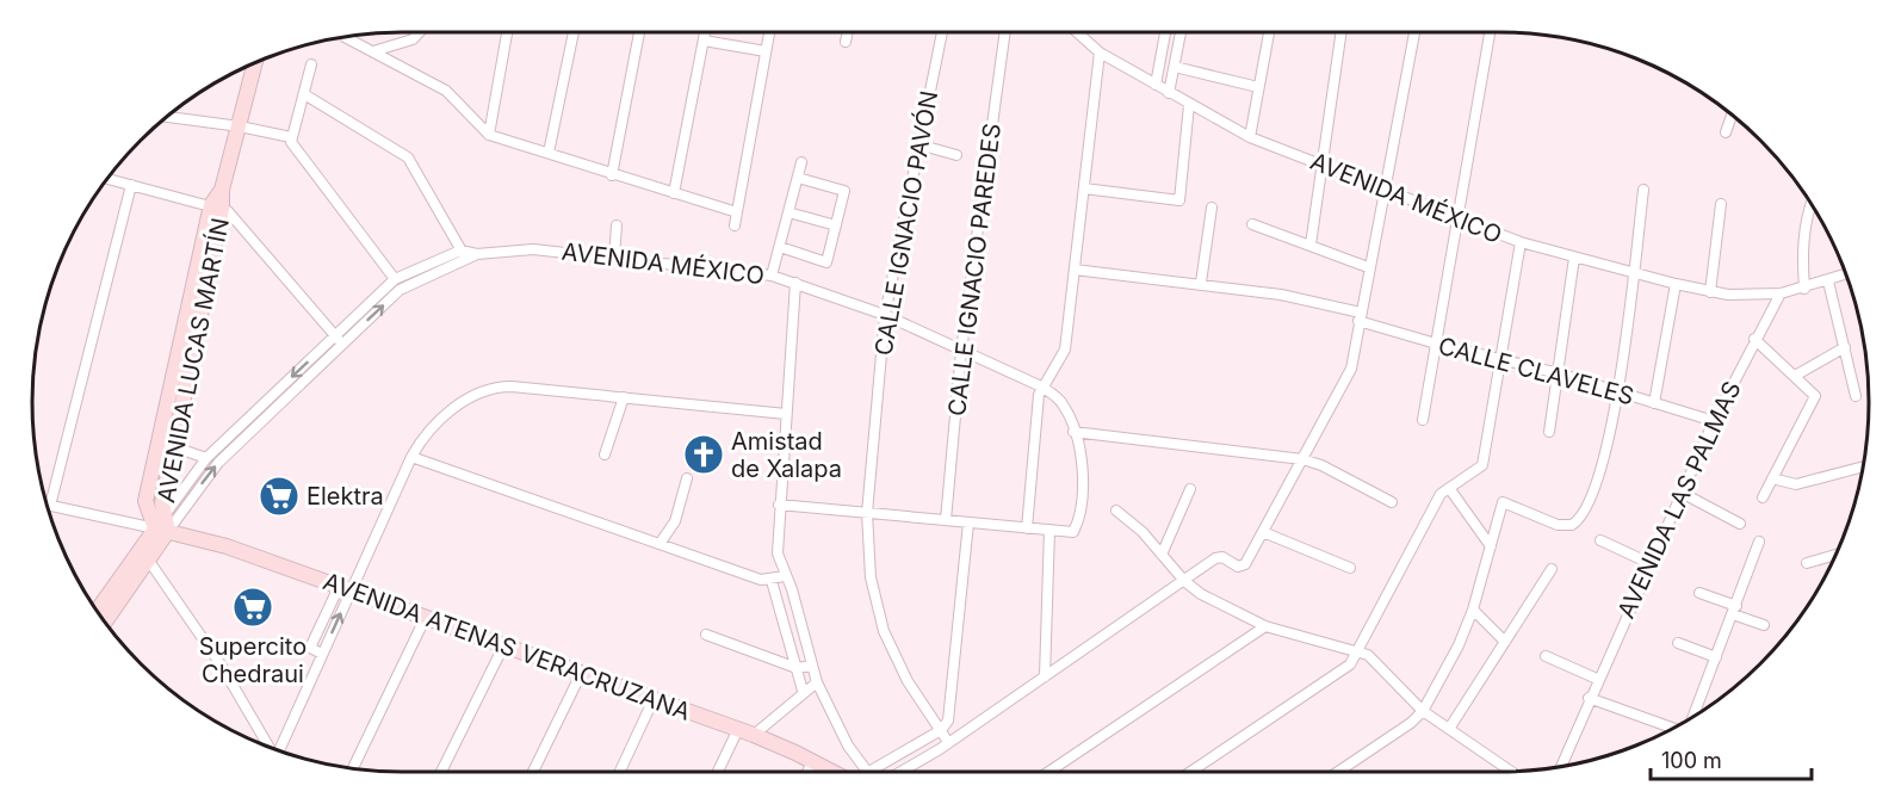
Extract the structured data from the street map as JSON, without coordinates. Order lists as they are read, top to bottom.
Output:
{
  "streets": {
    "main road": ["AVENIDA LUCAS MARTÍN", "AVENIDA ATENAS VERACRUZANA"],
    "street": [
      "AVENIDA MÉXICO",
      "CALLE IGNACIO PAVÓN",
      "CALLE IGNACIO PAREDES",
      "CALLE CLAVELES",
      "AVENIDA LAS PALMAS"
    ]
  },
  "crossings": [
    ["AVENIDA MÉXICO", "CALLE IGNACIO PAVÓN"],
    ["AVENIDA MÉXICO", "CALLE IGNACIO PAREDES"],
    ["AVENIDA MÉXICO", "AVENIDA LAS PALMAS"],
    ["AVENIDA LUCAS MARTÍN", "AVENIDA ATENAS VERACRUZANA"],
    ["CALLE CLAVELES", "AVENIDA LAS PALMAS"]
  ],
  "places": {
    "church": ["Amistad de Xalapa"],
    "supermarket": ["Elektra", "Supercito Chedraui"]
  },
  "scale_bar": "100 m"
}
